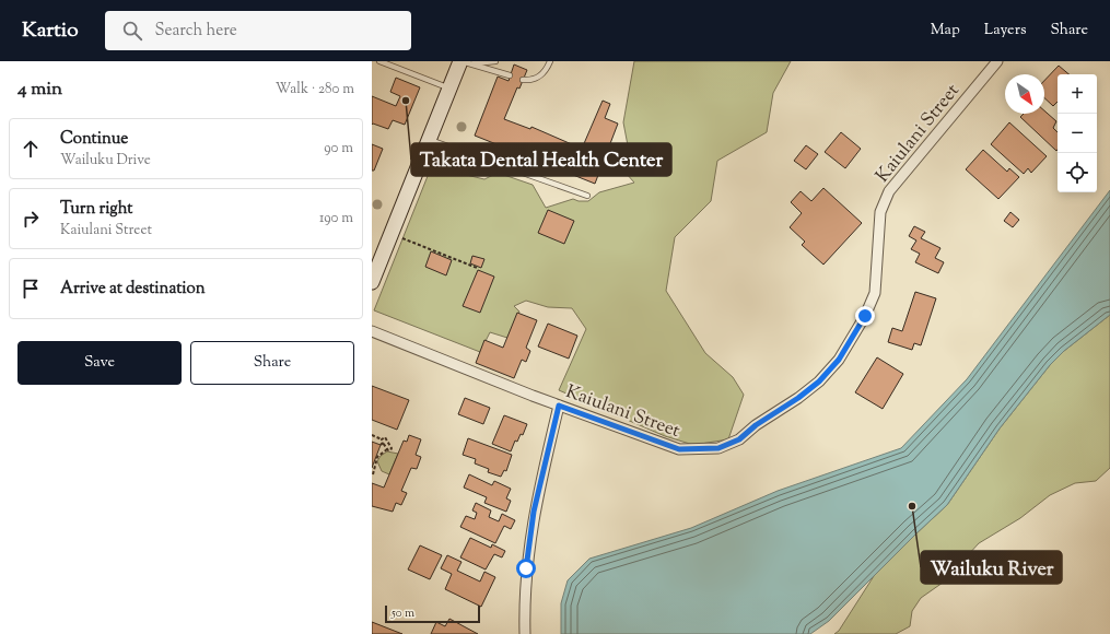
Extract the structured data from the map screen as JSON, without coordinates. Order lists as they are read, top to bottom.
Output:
{
  "streets": {
    "street": ["Kaiulani Street"]
  },
  "places": ["Takata Dental Health Center", "Wailuku River"],
  "scale_bar": "50 m",
  "north": "bottom right",
  "page": {
    "header": "Kartio",
    "search": "Search here",
    "nav": ["Map", "Layers", "Share"],
    "heading": ["4 min", "Walk · 280 m"],
    "map_buttons": ["+", "−"],
    "list": [
      ["Continue", "Wailuku Drive", "90 m"],
      ["Turn right", "Kaiulani Street", "190 m"],
      "Arrive at destination"
    ],
    "buttons": ["Save", "Share"],
    "scale": "50 m"
  }
}
